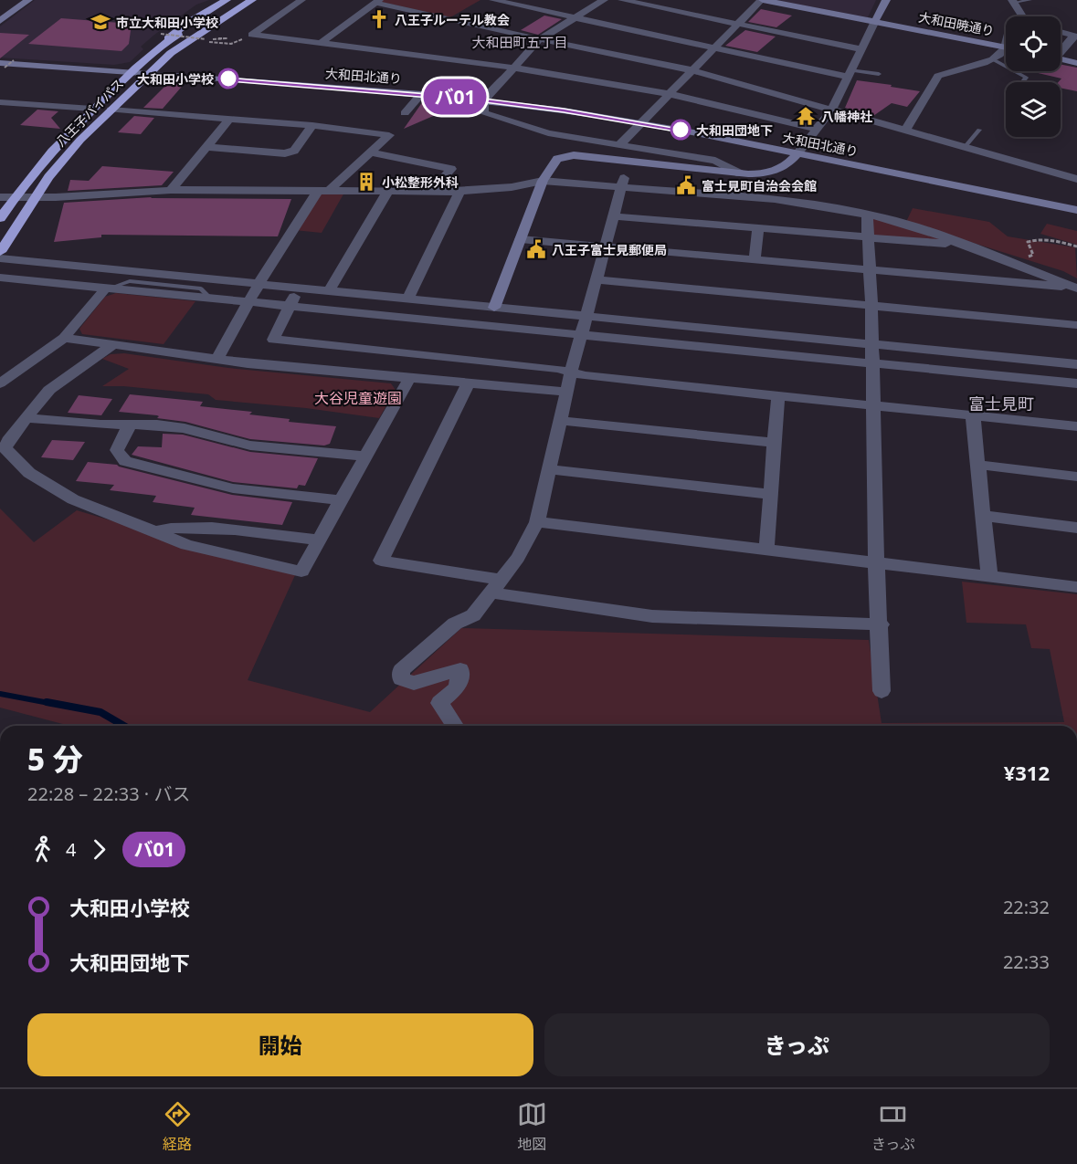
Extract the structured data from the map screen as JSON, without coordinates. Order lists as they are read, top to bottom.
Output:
{
  "streets": {
    "highway": ["八王子バイパス"],
    "street": ["大和田暁通り", "大和田北通り"]
  },
  "crossings": [
    ["大和田北通り", "八王子バイパス"]
  ],
  "districts": ["大和田町五丁目", "富士見町"],
  "parks": ["大谷児童遊園"],
  "places": {
    "church": ["八王子ルーテル教会"],
    "school or university": ["市立大和田小学校"],
    "other": ["大和田小学校", "大和田団地下"],
    "temple": ["八幡神社"],
    "building": ["小松整形外科"],
    "public building": ["富士見町自治会会館", "八王子富士見郵便局"]
  },
  "lines": ["bus line バ01"],
  "page": {
    "on_map": "バ01",
    "heading": ["5 分", "22:28 – 22:33 · バス", "¥312"],
    "legs": ["4", "バ01"],
    "list": [
      {
        "name": "大和田小学校",
        "value": "22:32"
      },
      {
        "name": "大和田団地下",
        "value": "22:33"
      }
    ],
    "buttons": ["開始", "きっぷ"],
    "tabs": ["経路", "地図", "きっぷ"]
  }
}
